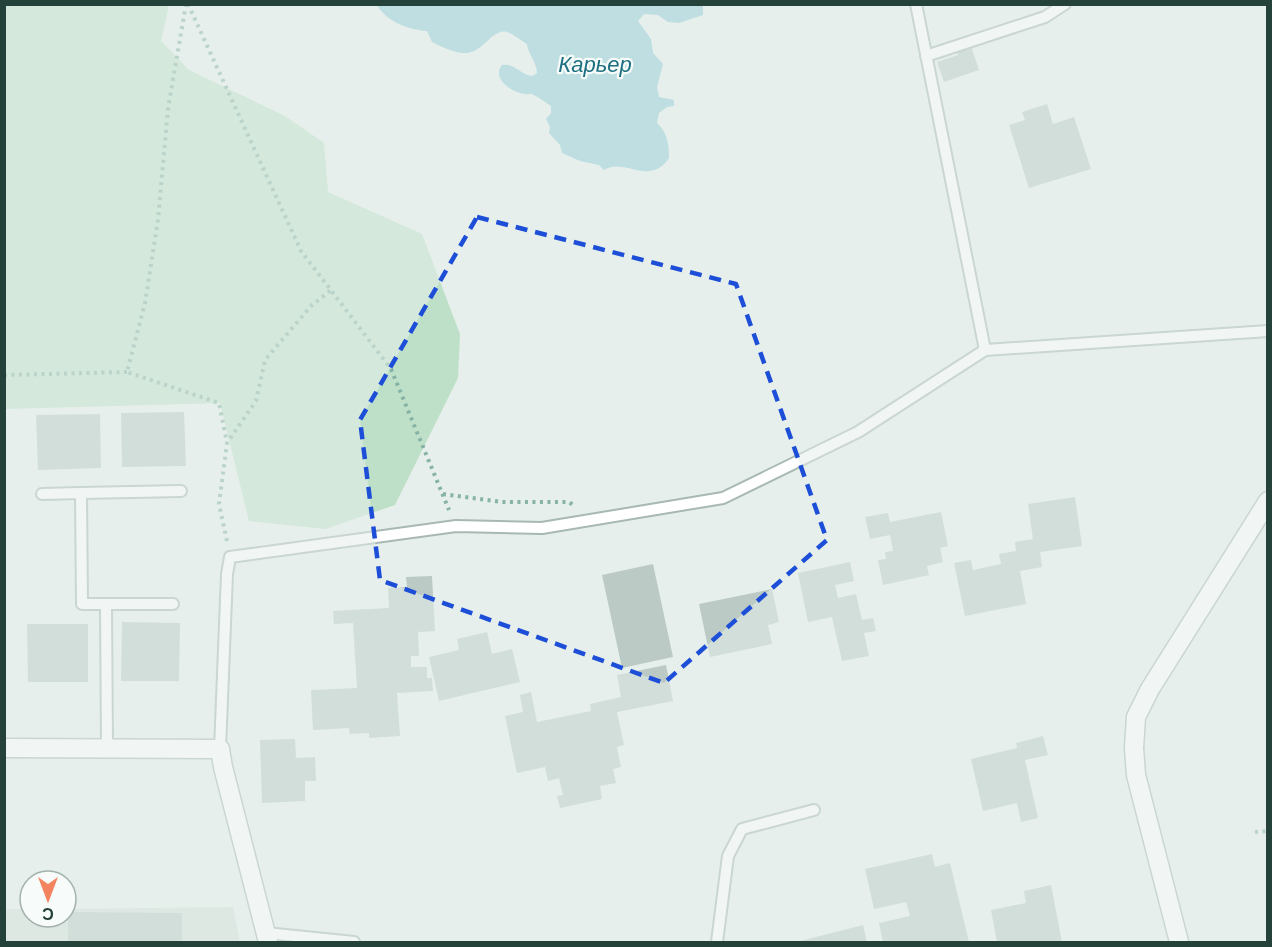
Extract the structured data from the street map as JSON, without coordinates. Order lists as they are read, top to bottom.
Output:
{
  "water": ["Карьер"],
  "north": "bottom"
}
